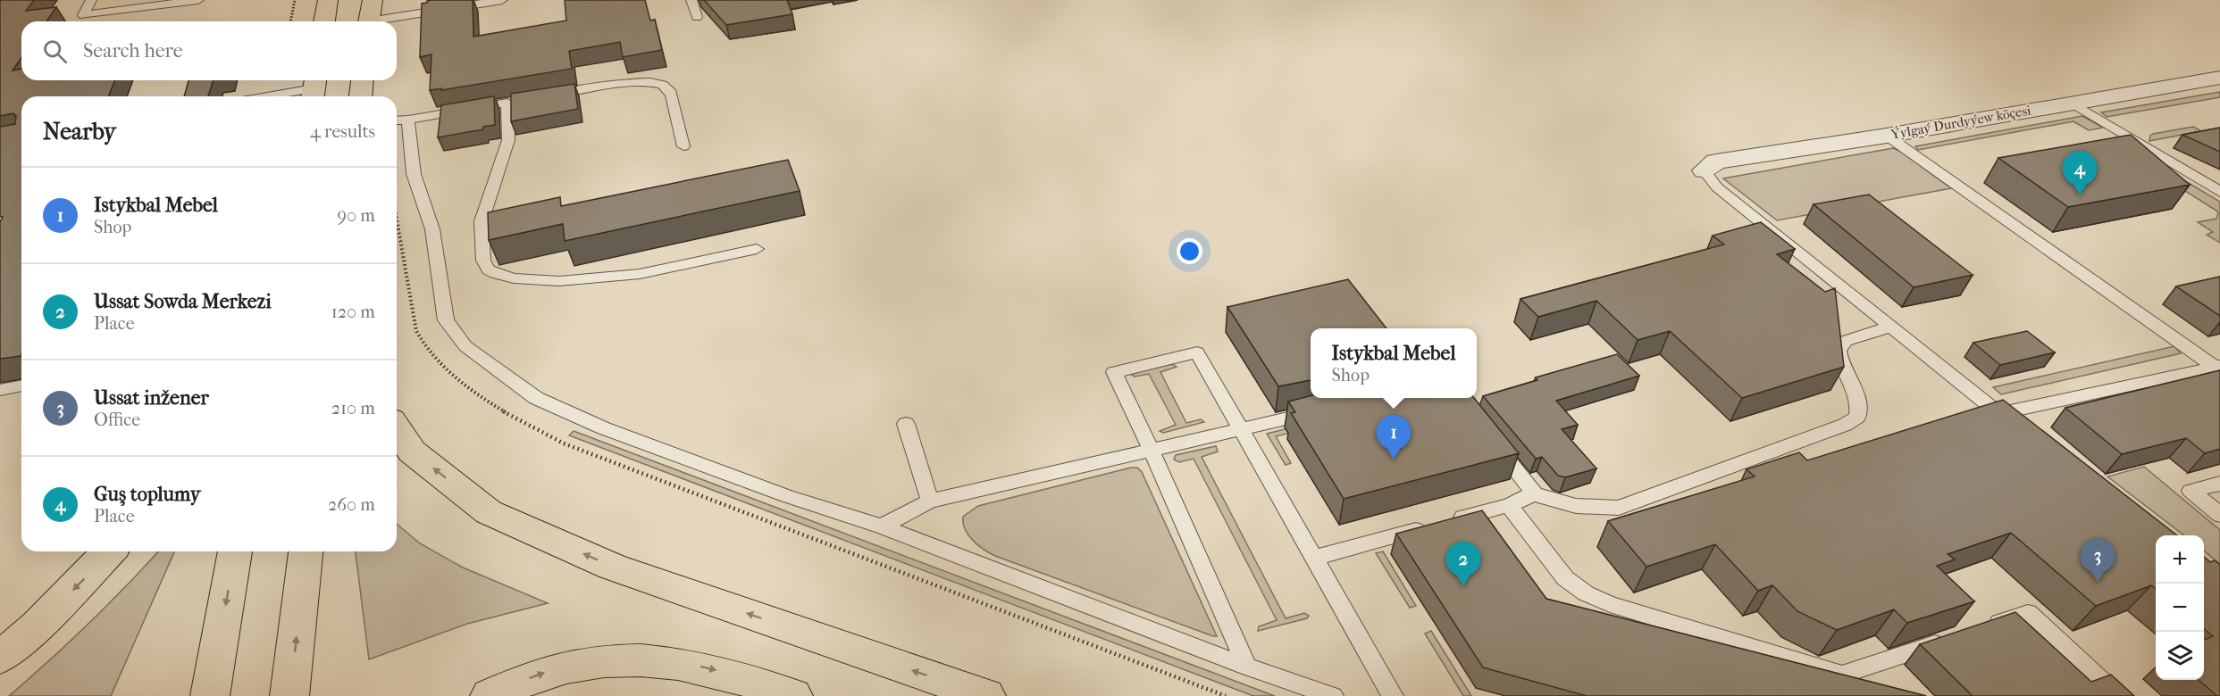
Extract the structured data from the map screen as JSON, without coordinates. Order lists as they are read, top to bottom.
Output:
{
  "streets": {
    "street": ["Ýylgaý Durdyýew köçesi"]
  },
  "page": {
    "search": "Search here",
    "heading": ["Nearby", "4 results"],
    "pins": [
      "4",
      "1",
      "3",
      "2"
    ],
    "list": [
      {
        "mark": "1",
        "name": "Istykbal Mebel",
        "note": "Shop",
        "value": "90 m"
      },
      {
        "mark": "2",
        "name": "Ussat Sowda Merkezi",
        "note": "Place",
        "value": "120 m"
      },
      {
        "mark": "3",
        "name": "Ussat inžener",
        "note": "Office",
        "value": "210 m"
      },
      {
        "mark": "4",
        "name": "Guş toplumy",
        "note": "Place",
        "value": "260 m"
      }
    ],
    "popup": ["Istykbal Mebel", "Shop"],
    "map_buttons": ["+", "−"]
  }
}
